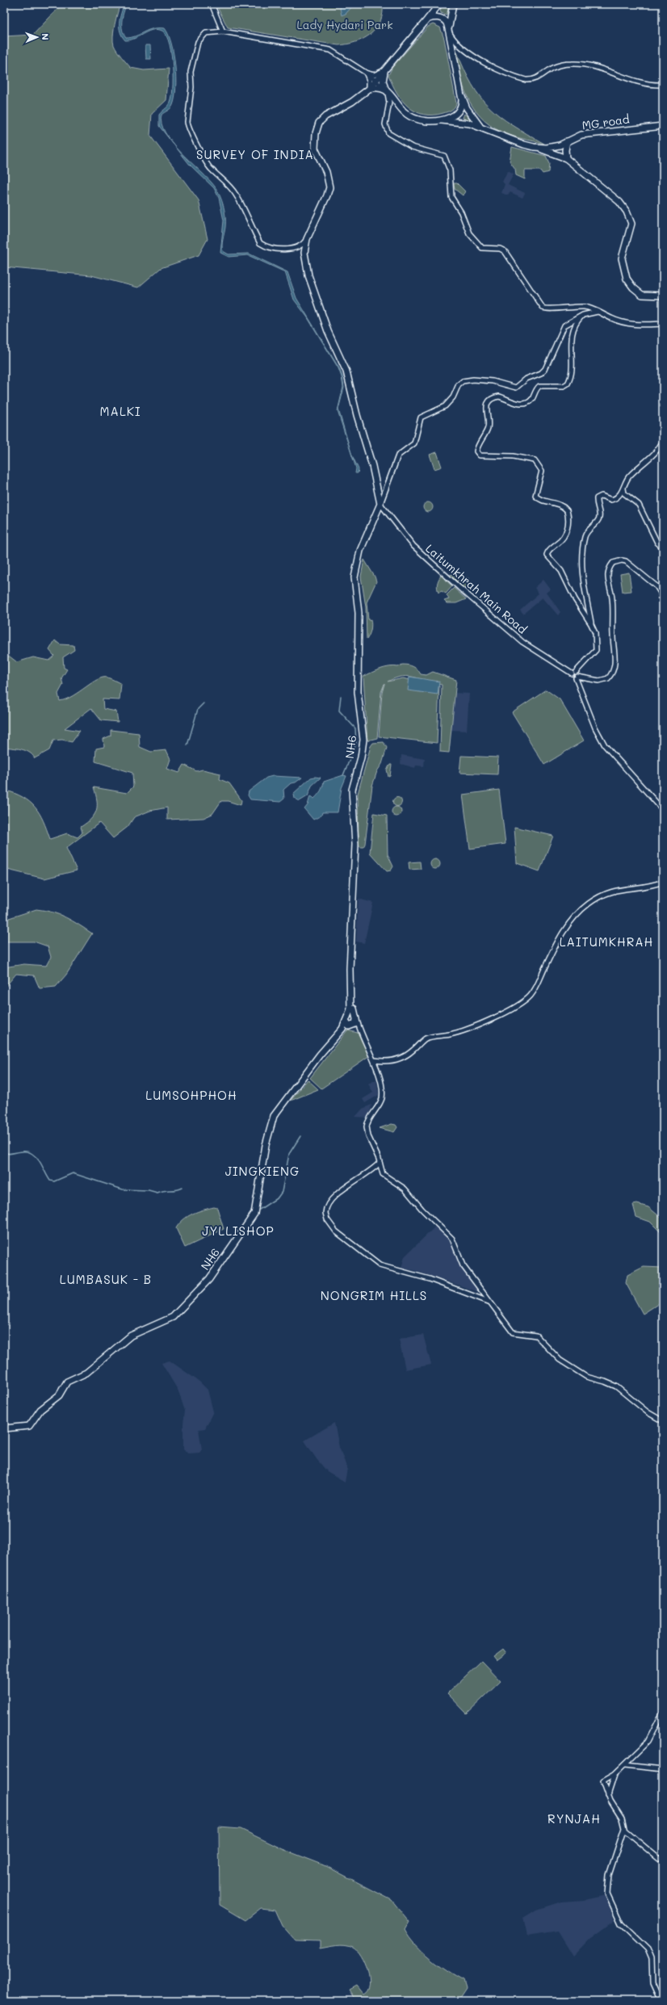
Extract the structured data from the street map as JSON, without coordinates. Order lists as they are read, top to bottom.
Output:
{
  "streets": {
    "main road": ["MG road", "NH6"],
    "street": ["Laitumkhrah Main Road"]
  },
  "crossings": [
    ["Laitumkhrah Main Road", "NH6"]
  ],
  "districts": [
    "SURVEY OF INDIA",
    "MALKI",
    "LAITUMKHRAH",
    "LUMSOHPHOH",
    "JINGKIENG",
    "JYLLISHOP",
    "LUMBASUK - B",
    "NONGRIM HILLS",
    "RYNJAH"
  ],
  "parks": ["Lady Hydari Park"],
  "north": "right"
}
